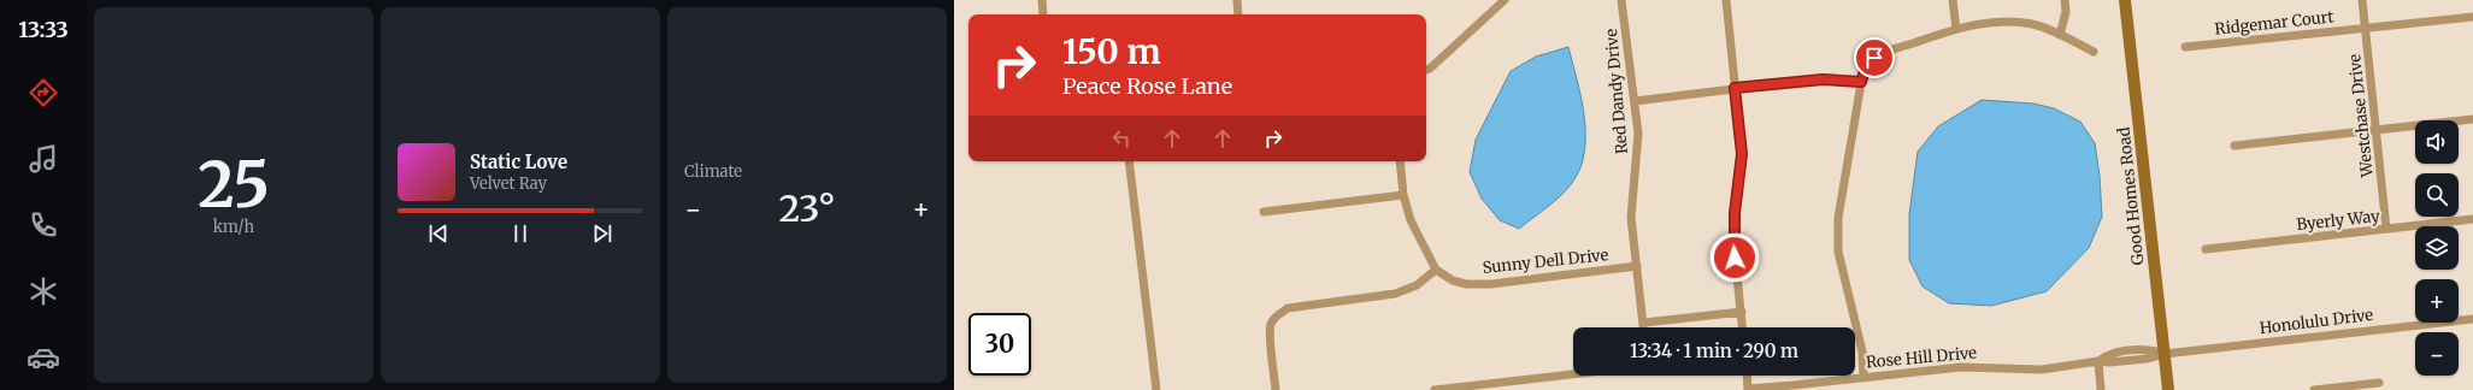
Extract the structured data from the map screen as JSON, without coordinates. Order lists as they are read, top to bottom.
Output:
{
  "streets": {
    "street": [
      "Ridgemar Court",
      "Red Dandy Drive",
      "Westchase Drive",
      "Good Homes Road",
      "Byerly Way",
      "Sunny Dell Drive",
      "Honolulu Drive",
      "Rose Hill Drive"
    ]
  },
  "crossings": [
    ["Ridgemar Court", "Westchase Drive"],
    ["Red Dandy Drive", "Sunny Dell Drive"],
    ["Westchase Drive", "Byerly Way"],
    ["Good Homes Road", "Honolulu Drive"],
    ["Good Homes Road", "Rose Hill Drive"],
    ["Honolulu Drive", "Rose Hill Drive"]
  ],
  "page": {
    "tabs": "13:33",
    "tile": [
      ["25", "km/h"],
      "Climate"
    ],
    "turn": ["150 m", "Peace Rose Lane"],
    "map_buttons": ["+", "−"],
    "song": ["Static Love", "Velvet Ray"],
    "heat": ["−", "23°", "+"],
    "limit": "30",
    "trip": "13:34 · 1 min · 290 m"
  }
}
